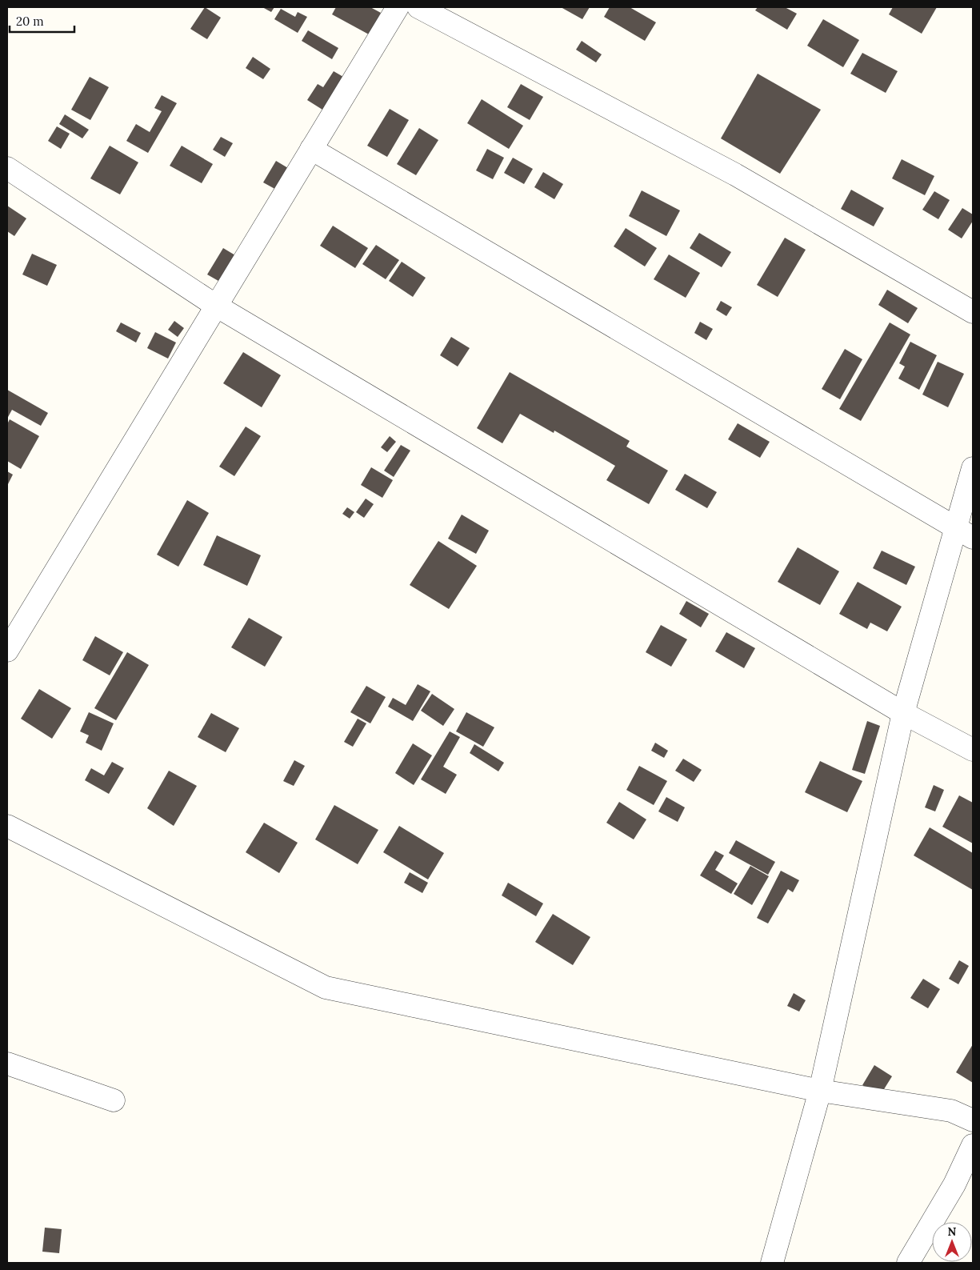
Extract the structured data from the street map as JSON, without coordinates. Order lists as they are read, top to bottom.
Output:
{
  "scale_bar": "20 m",
  "north": "top"
}
